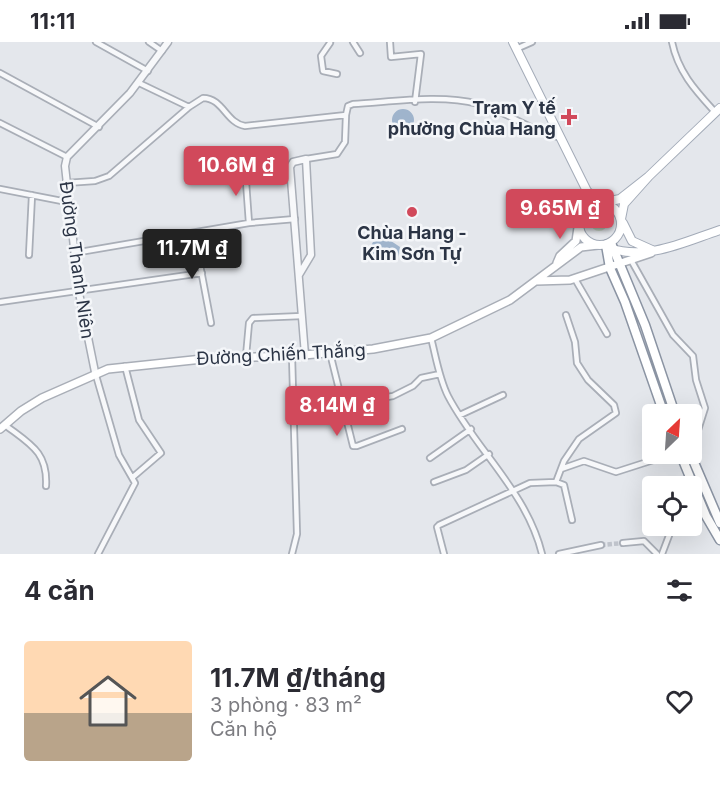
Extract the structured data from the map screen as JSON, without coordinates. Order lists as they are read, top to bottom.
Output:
{
  "streets": {
    "main road": ["Đường Chiến Thắng"],
    "street": ["Đường Thanh Niên"]
  },
  "crossings": [
    ["Đường Thanh Niên", "Đường Chiến Thắng"]
  ],
  "places": {
    "health": ["Trạm Y tế phường Chùa Hang"],
    "other": ["Chùa Hang - Kim Sơn Tự"]
  },
  "north": "top right",
  "page": {
    "status": "11:11",
    "price": [
      "10.6M ₫",
      "9.65M ₫",
      "11.7M ₫",
      "8.14M ₫"
    ],
    "heading": "4 căn",
    "list": [
      {
        "name": "11.7M ₫/tháng",
        "note": "3 phòng · 83 m² · Căn hộ"
      }
    ]
  }
}
